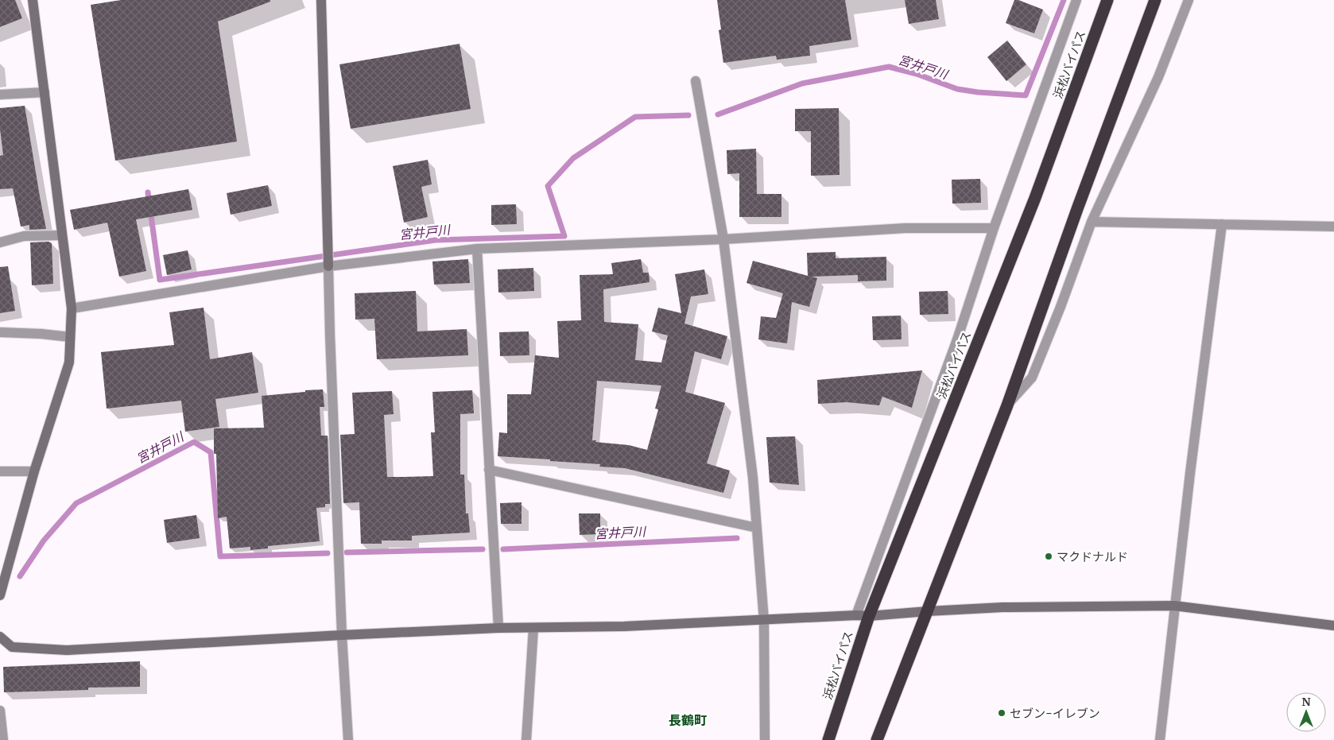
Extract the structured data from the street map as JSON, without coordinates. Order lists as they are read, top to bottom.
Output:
{
  "streets": {
    "highway": ["浜松バイパス"]
  },
  "districts": ["長鶴町"],
  "water": ["宮井戸川"],
  "places": ["マクドナルド", "セブン-イレブン"],
  "north": "top"
}
